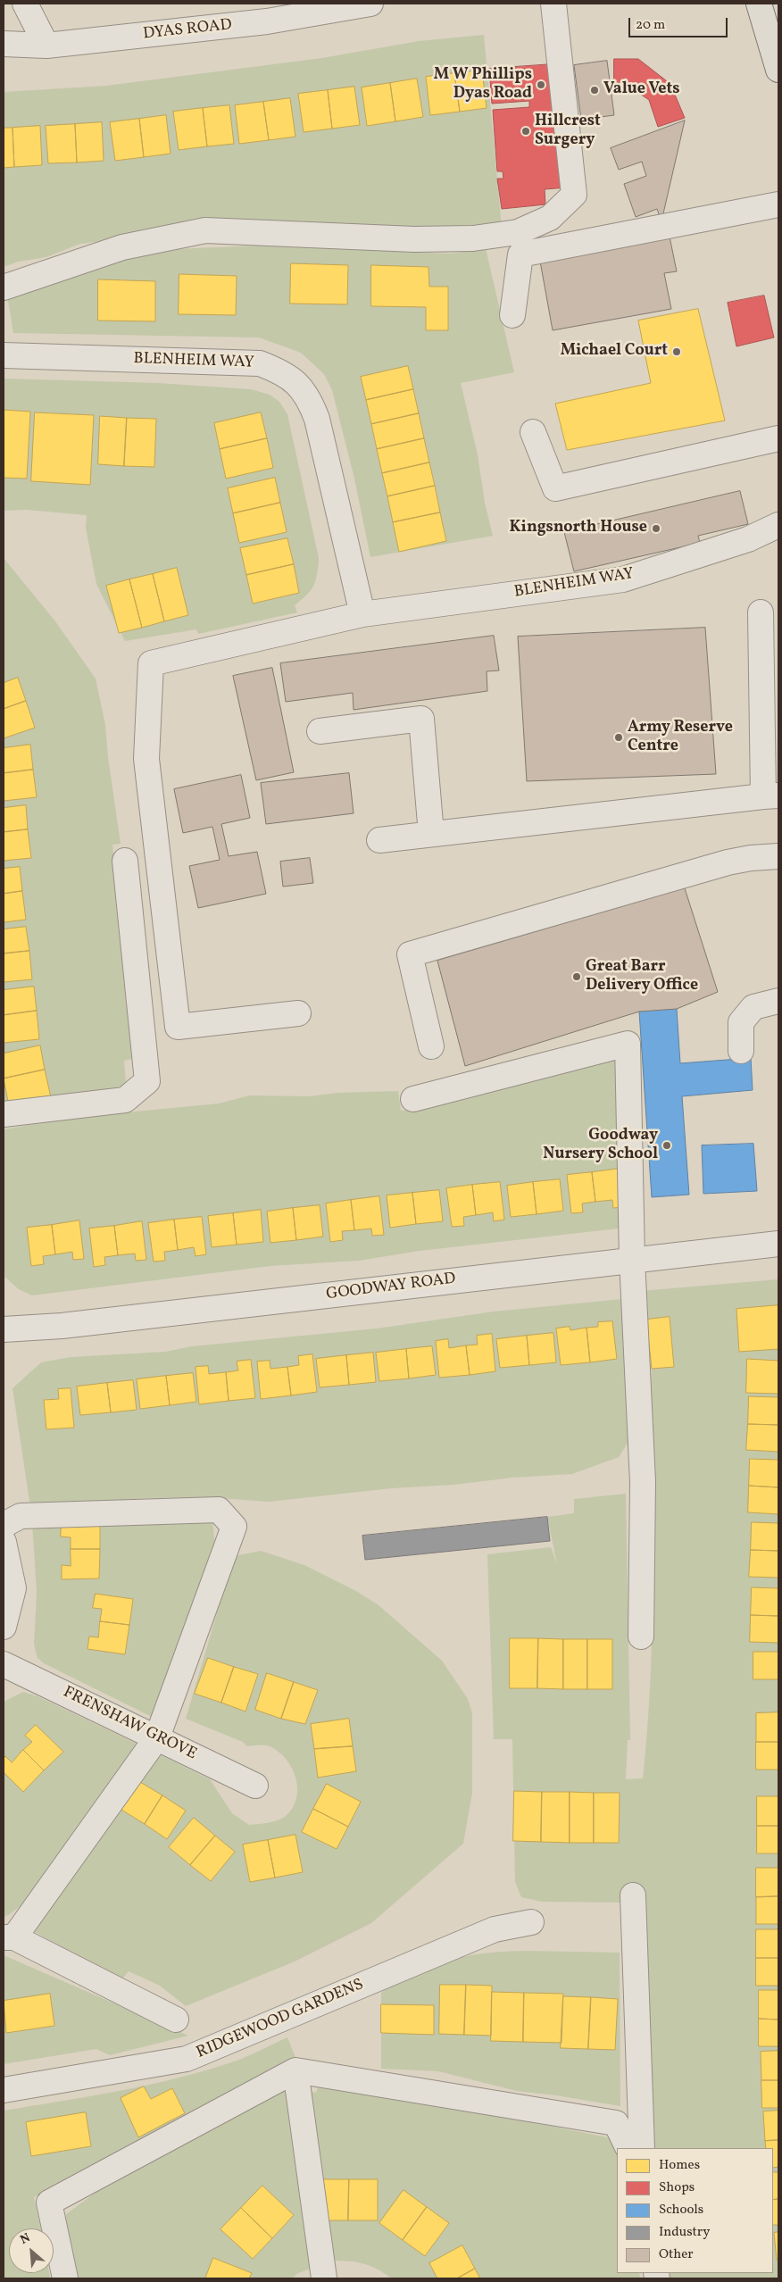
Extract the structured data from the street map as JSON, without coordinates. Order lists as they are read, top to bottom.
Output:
{
  "streets": {
    "street": [
      "DYAS ROAD",
      "BLENHEIM WAY",
      "GOODWAY ROAD",
      "FRENSHAW GROVE",
      "RIDGEWOOD GARDENS"
    ]
  },
  "places": [
    "M W Phillips Dyas Road",
    "Value Vets",
    "Hillcrest Surgery",
    "Michael Court",
    "Kingsnorth House",
    "Army Reserve Centre",
    "Great Barr Delivery Office",
    "Goodway Nursery School"
  ],
  "legend": [
    "Homes",
    "Shops",
    "Schools",
    "Industry",
    "Other"
  ],
  "scale_bar": "20 m",
  "north": "top left"
}
